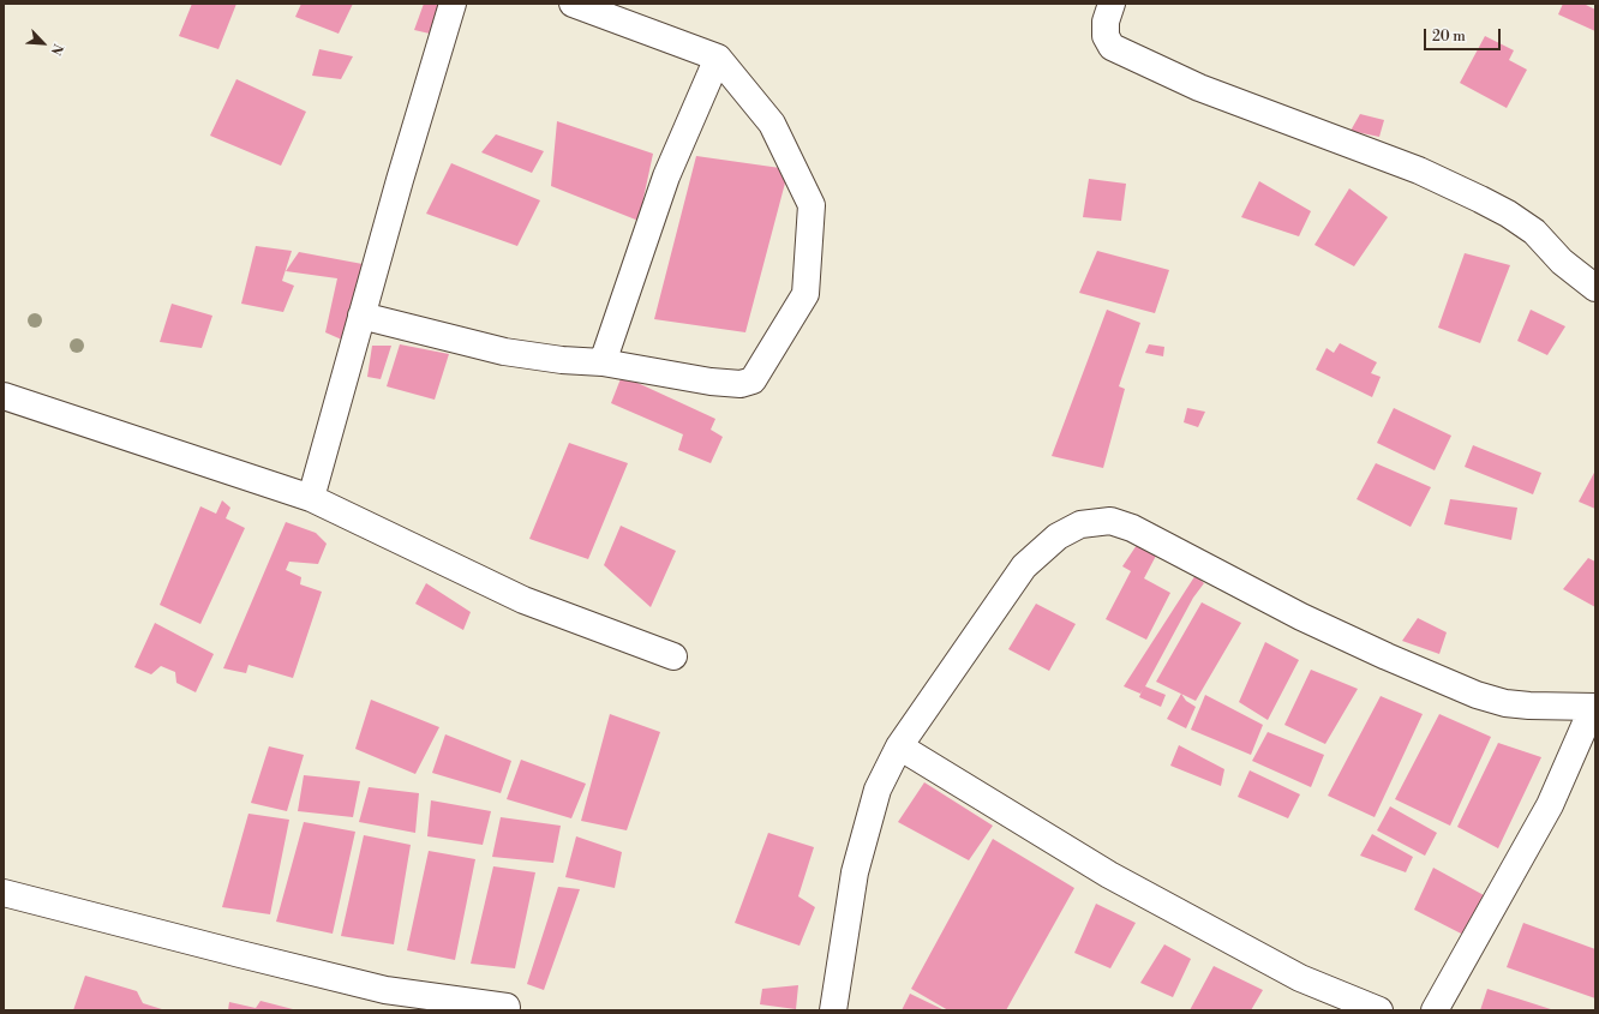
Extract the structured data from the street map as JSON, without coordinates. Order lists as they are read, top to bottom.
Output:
{
  "scale_bar": "20 m",
  "north": "bottom right"
}
